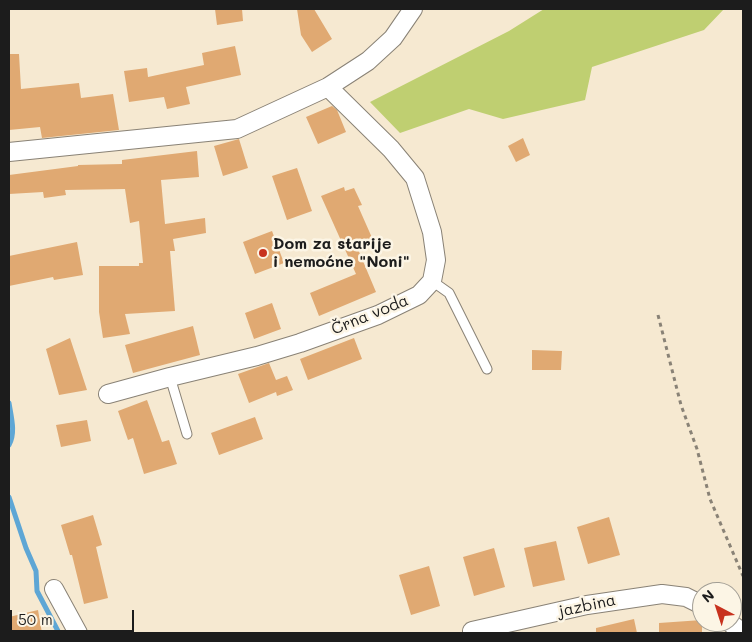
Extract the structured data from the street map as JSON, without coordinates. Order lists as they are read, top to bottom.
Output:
{
  "streets": {
    "street": ["Črna voda", "jazbina"]
  },
  "places": ["Dom za starije i nemoćne \"Noni\""],
  "scale_bar": "50 m",
  "north": "top left"
}
